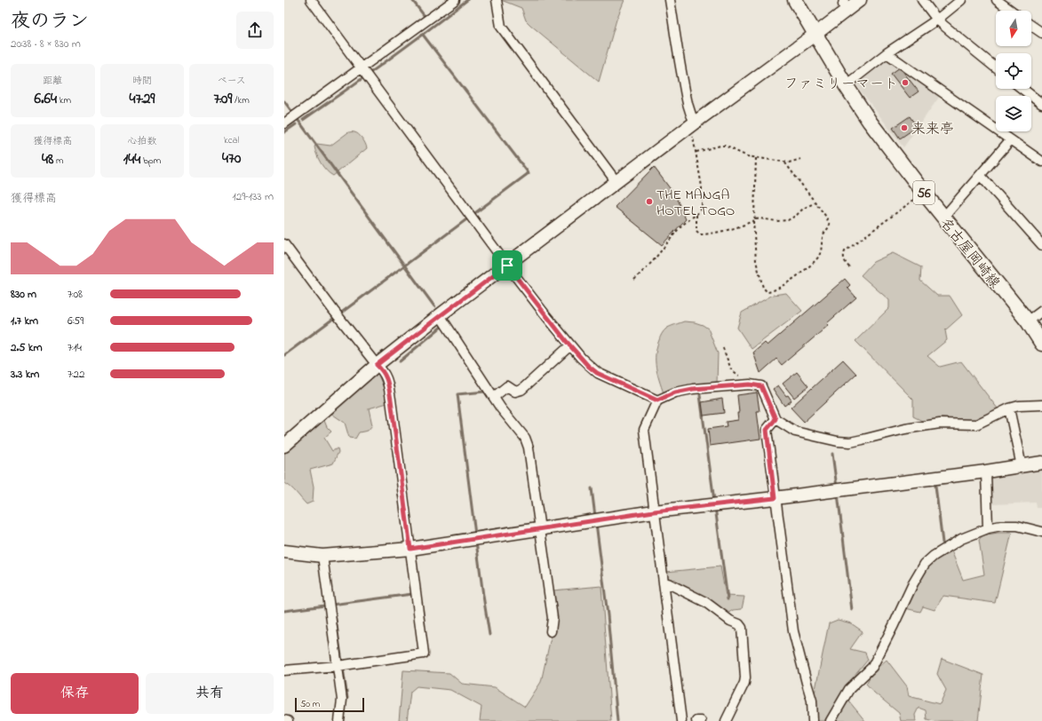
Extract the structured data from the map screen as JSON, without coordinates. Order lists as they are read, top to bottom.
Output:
{
  "streets": {
    "main road": ["56", "名古屋岡崎線"]
  },
  "places": ["ファミリーマート", "来来亭", "THE MANGA HOTEL TOGO"],
  "scale_bar": "50 m",
  "north": "bottom",
  "page": {
    "heading": ["夜のラン", "20:38 · 8 × 830 m"],
    "stats": [
      ["距離", "6.64 km"],
      ["時間", "47:29"],
      ["ペース", "7:09 /km"],
      ["獲得標高", "48 m"],
      ["心拍数", "144 bpm"],
      ["kcal", "470"]
    ],
    "chart": ["獲得標高", "129–133 m"],
    "list": [
      {
        "name": "830 m",
        "note": "7:08"
      },
      {
        "name": "1.7 km",
        "note": "6:59"
      },
      {
        "name": "2.5 km",
        "note": "7:14"
      },
      {
        "name": "3.3 km",
        "note": "7:22"
      }
    ],
    "buttons": ["保存", "共有"],
    "scale": "50 m"
  }
}
